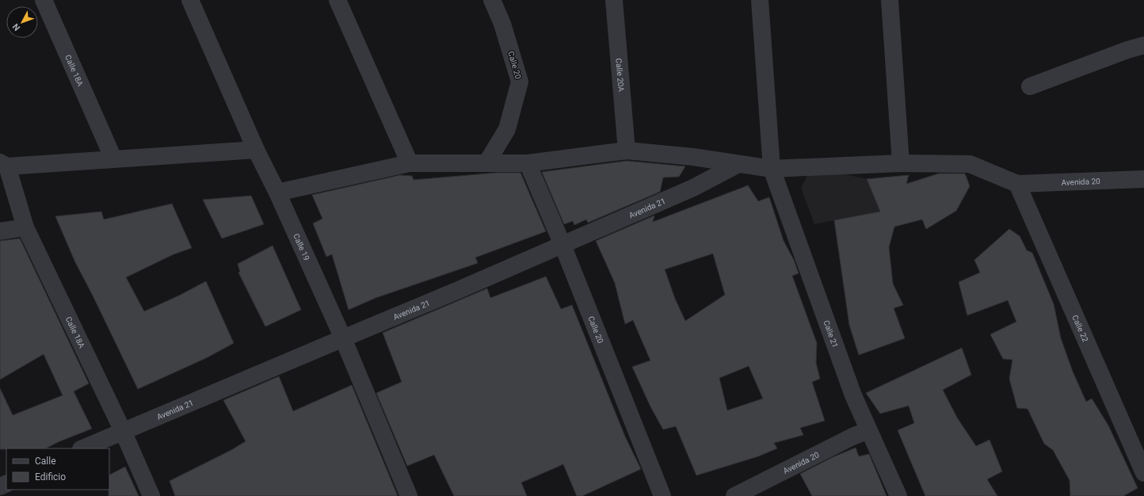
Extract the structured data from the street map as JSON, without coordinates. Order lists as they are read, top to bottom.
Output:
{
  "streets": {
    "street": [
      "Calle 20",
      "Calle 18A",
      "Calle 20A",
      "Avenida 20",
      "Avenida 21",
      "Calle 19",
      "Calle 22",
      "Calle 21"
    ]
  },
  "crossings": [
    ["Calle 20", "Avenida 21"],
    ["Calle 18A", "Avenida 21"],
    ["Avenida 20", "Calle 22"],
    ["Avenida 20", "Calle 21"],
    ["Avenida 21", "Calle 19"]
  ],
  "legend": ["Calle", "Edificio"],
  "north": "bottom left"
}
